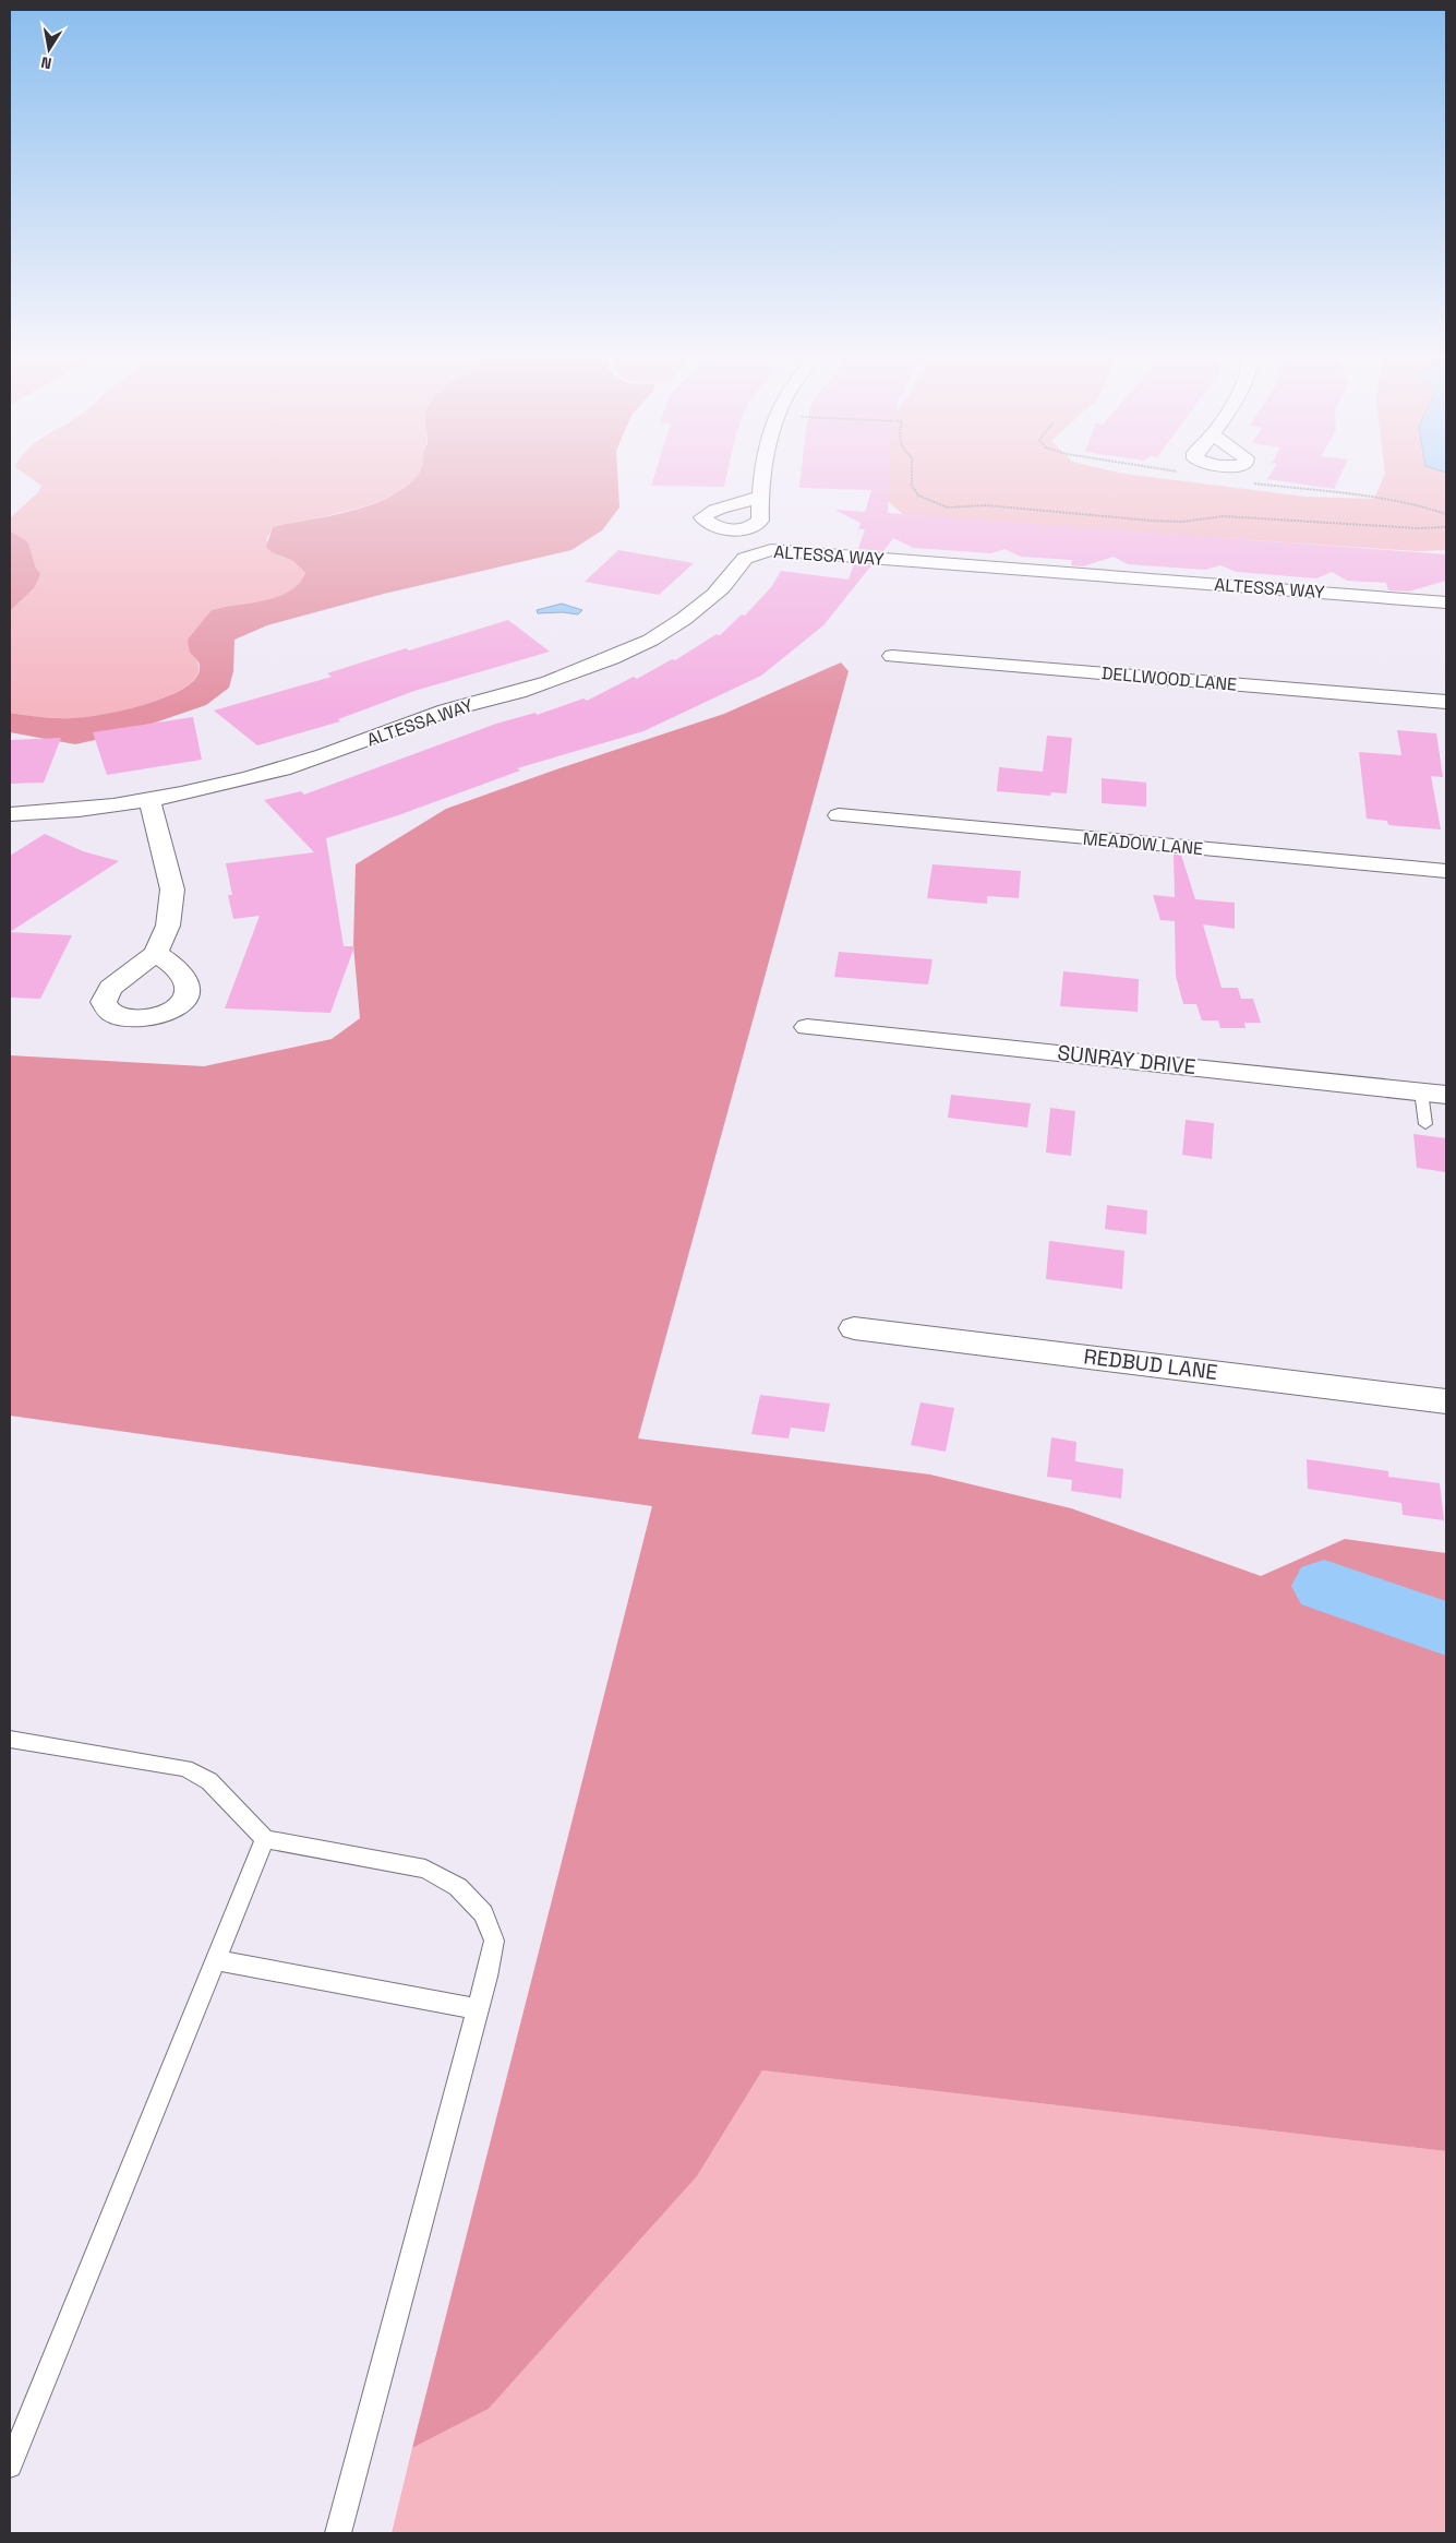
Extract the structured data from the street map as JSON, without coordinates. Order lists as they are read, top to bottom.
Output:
{
  "streets": {
    "street": [
      "ALTESSA WAY",
      "DELLWOOD LANE",
      "MEADOW LANE",
      "SUNRAY DRIVE",
      "REDBUD LANE"
    ]
  },
  "north": "bottom"
}
